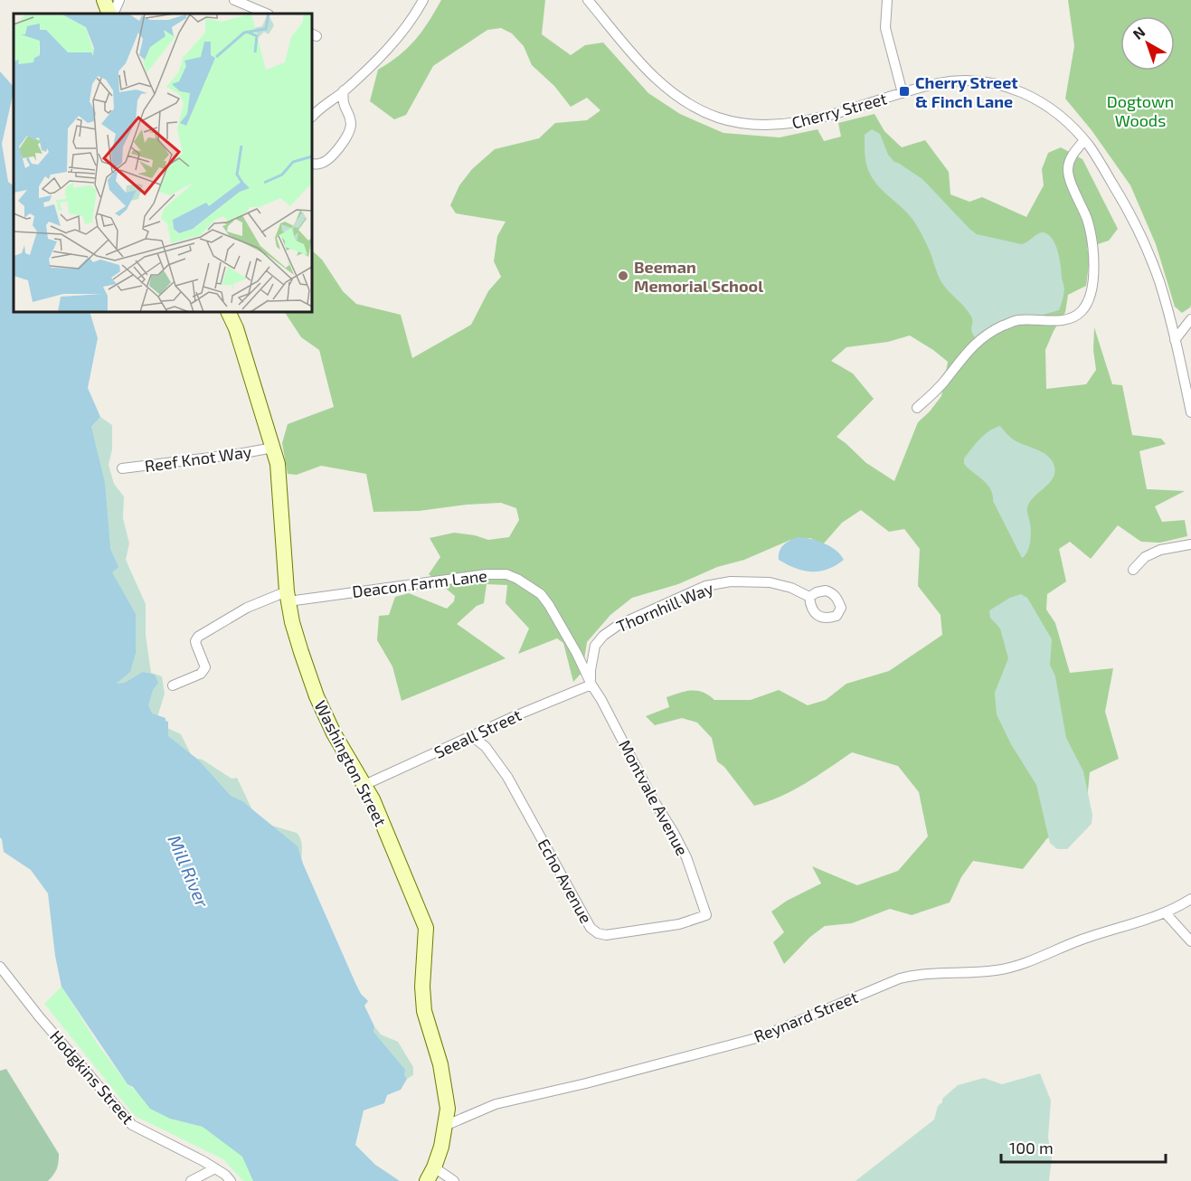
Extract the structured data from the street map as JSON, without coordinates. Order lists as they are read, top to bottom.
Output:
{
  "streets": {
    "main road": ["Washington Street"],
    "street": [
      "Cherry Street",
      "Reef Knot Way",
      "Deacon Farm Lane",
      "Thornhill Way",
      "Seeall Street",
      "Montvale Avenue",
      "Echo Avenue",
      "Reynard Street",
      "Hodgkins Street"
    ]
  },
  "crossings": [
    ["Reef Knot Way", "Washington Street"],
    ["Deacon Farm Lane", "Thornhill Way"],
    ["Deacon Farm Lane", "Seeall Street"],
    ["Deacon Farm Lane", "Washington Street"],
    ["Deacon Farm Lane", "Montvale Avenue"],
    ["Thornhill Way", "Seeall Street"],
    ["Thornhill Way", "Montvale Avenue"],
    ["Seeall Street", "Washington Street"],
    ["Seeall Street", "Montvale Avenue"],
    ["Seeall Street", "Echo Avenue"],
    ["Washington Street", "Reynard Street"],
    ["Montvale Avenue", "Echo Avenue"]
  ],
  "water": ["Mill River"],
  "parks": ["Dogtown Woods"],
  "places": {
    "transit": ["Cherry Street & Finch Lane"],
    "other": ["Beeman Memorial School"]
  },
  "scale_bar": "100 m",
  "north": "top left"
}
